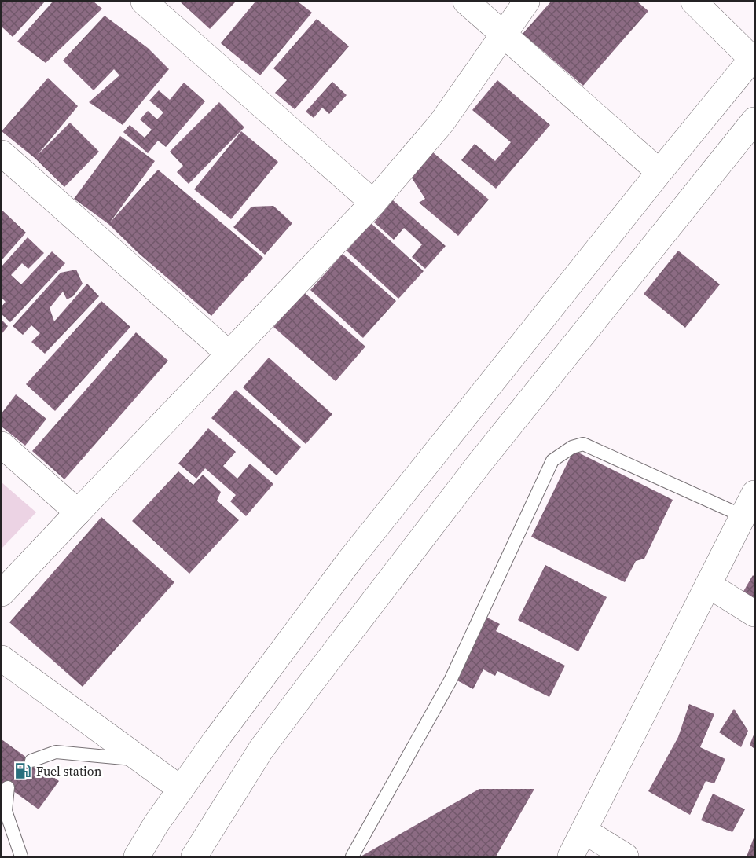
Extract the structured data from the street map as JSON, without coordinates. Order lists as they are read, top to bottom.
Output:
{
  "places": {
    "fuel station": ["Fuel station"]
  }
}
